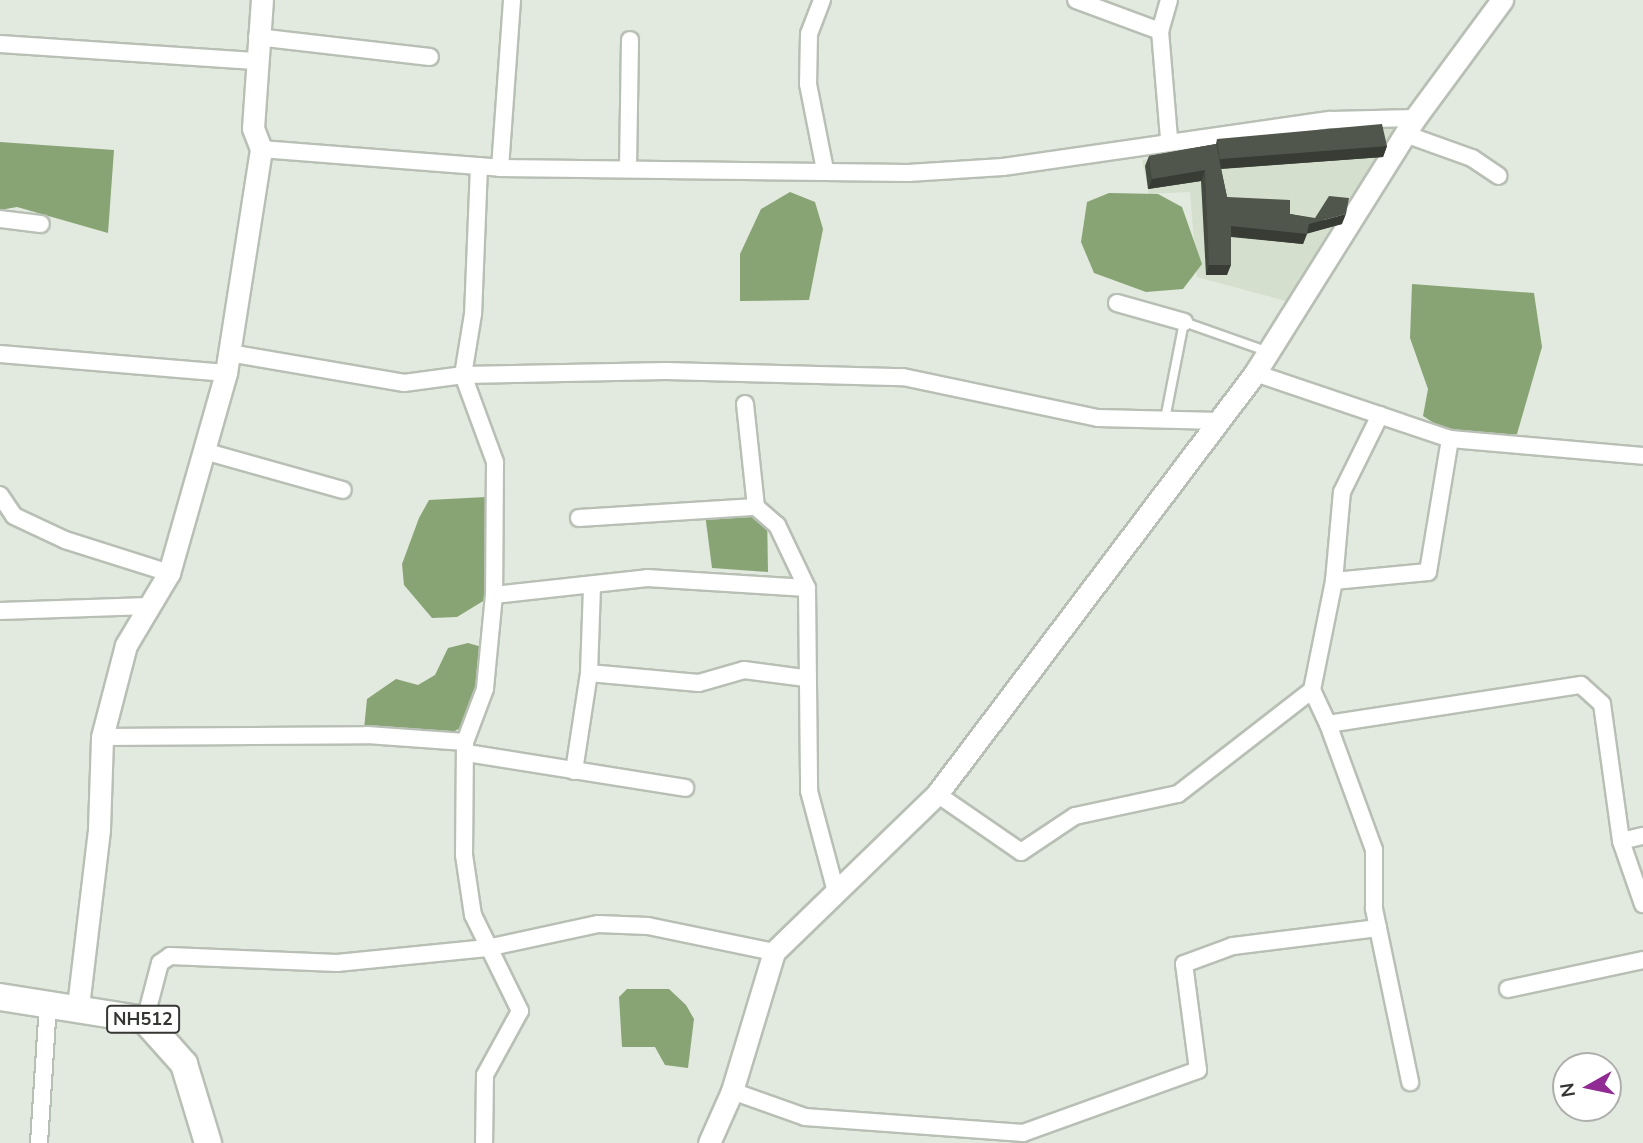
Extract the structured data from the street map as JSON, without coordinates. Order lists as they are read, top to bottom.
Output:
{
  "streets": {
    "main road": ["NH512"]
  },
  "north": "left"
}
